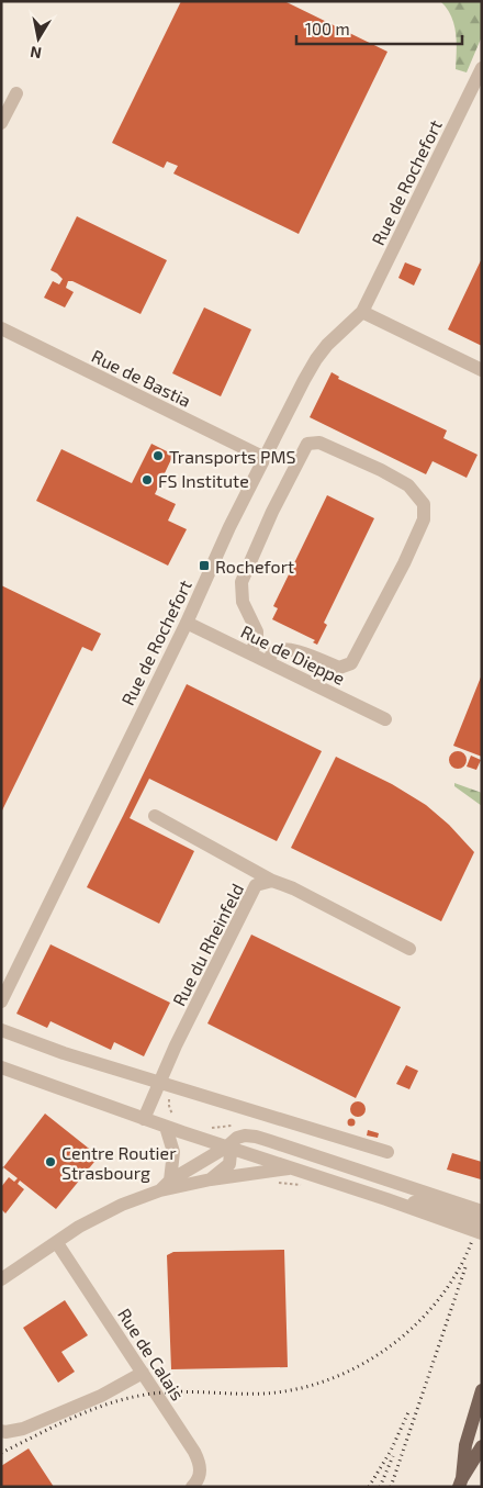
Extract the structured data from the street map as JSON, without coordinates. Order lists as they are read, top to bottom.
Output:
{
  "streets": {
    "street": [
      "Rue de Rochefort",
      "Rue de Bastia",
      "Rue de Dieppe",
      "Rue du Rheinfeld",
      "Rue de Calais"
    ]
  },
  "crossings": [
    ["Rue de Rochefort", "Rue de Bastia"],
    ["Rue de Rochefort", "Rue de Dieppe"]
  ],
  "places": {
    "other": ["Transports PMS", "FS Institute", "Centre Routier Strasbourg"],
    "transit": ["Rochefort"]
  },
  "scale_bar": "100 m",
  "north": "bottom"
}
